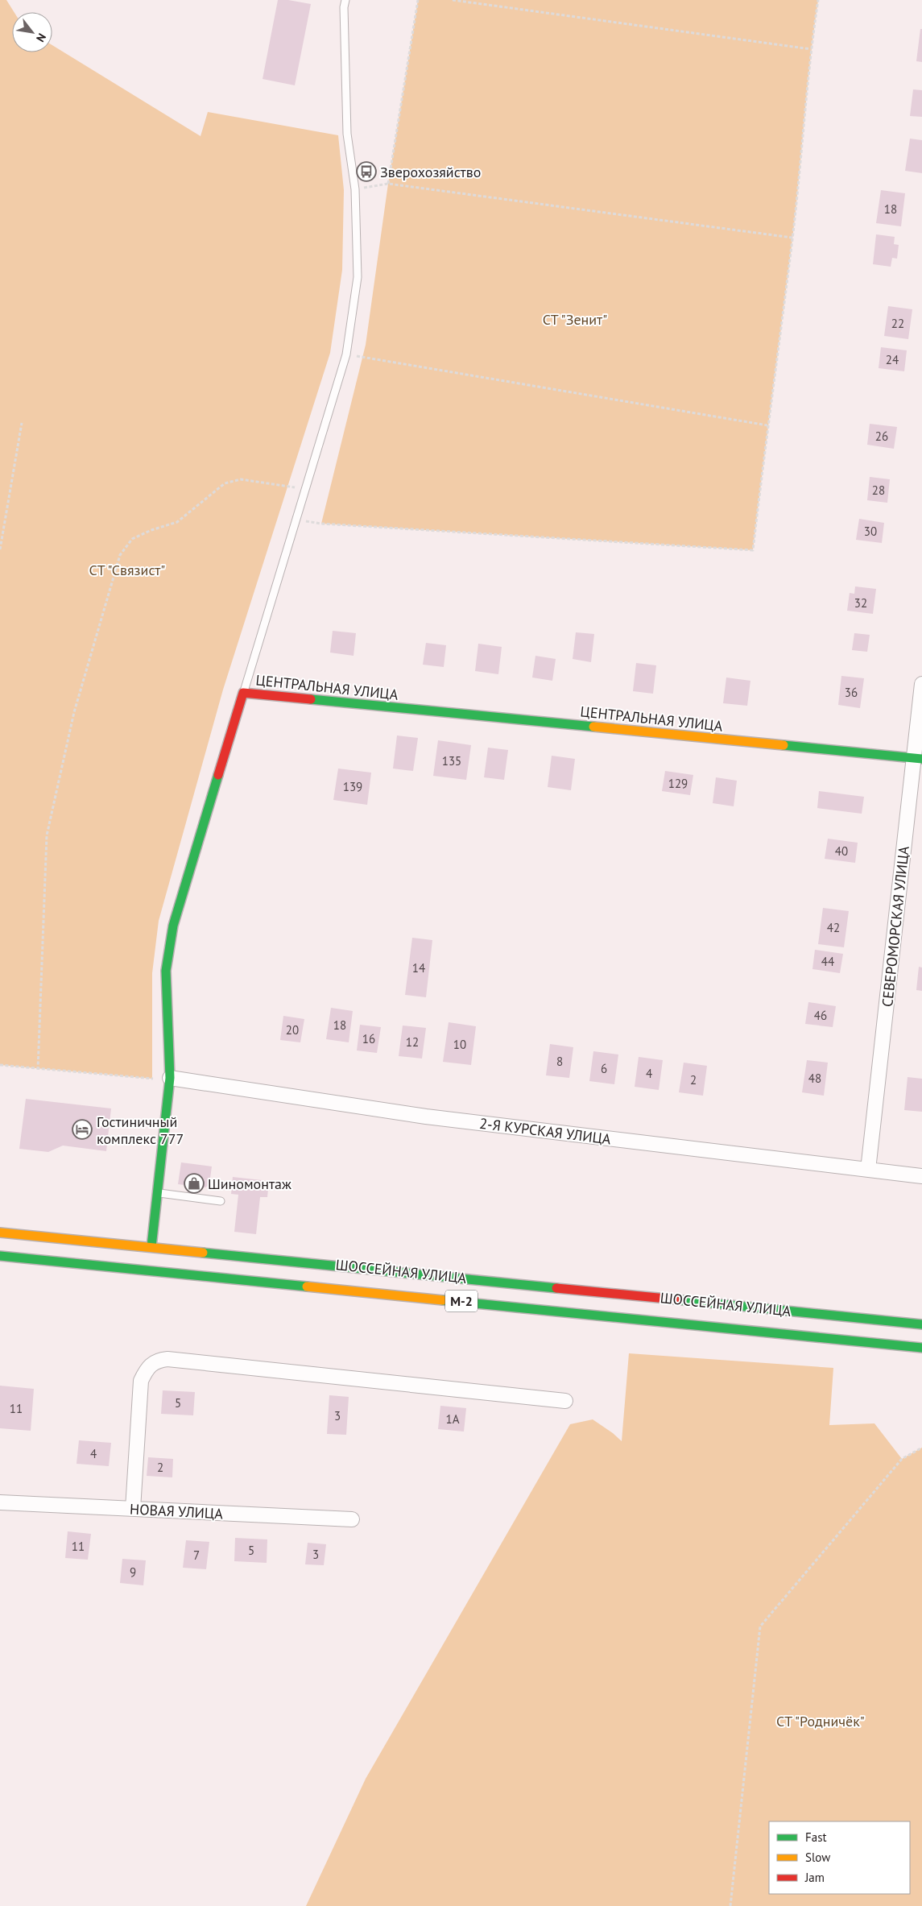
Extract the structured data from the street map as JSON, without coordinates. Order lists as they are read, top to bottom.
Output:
{
  "streets": {
    "main road": ["ЦЕНТРАЛЬНАЯ УЛИЦА", "ШОССЕЙНАЯ УЛИЦА", "М-2"],
    "street": ["СЕВЕРОМОРСКАЯ УЛИЦА", "2-Я КУРСКАЯ УЛИЦА", "НОВАЯ УЛИЦА"]
  },
  "crossings": [
    ["ЦЕНТРАЛЬНАЯ УЛИЦА", "СЕВЕРОМОРСКАЯ УЛИЦА"],
    ["ЦЕНТРАЛЬНАЯ УЛИЦА", "2-Я КУРСКАЯ УЛИЦА"],
    ["ЦЕНТРАЛЬНАЯ УЛИЦА", "ШОССЕЙНАЯ УЛИЦА"],
    ["СЕВЕРОМОРСКАЯ УЛИЦА", "2-Я КУРСКАЯ УЛИЦА"]
  ],
  "parks": ["СТ \"Зенит\"", "СТ \"Связист\"", "СТ \"Родничёк\""],
  "places": {
    "bus stop": ["Зверохозяйство"],
    "hotel": ["Гостиничный комплекс 777"],
    "shop": ["Шиномонтаж"]
  },
  "house_numbers": [
    "18",
    "22",
    "24",
    "26",
    "28",
    "30",
    "32",
    "36",
    "135",
    "129",
    "139",
    "40",
    "42",
    "44",
    "14",
    "46",
    "18",
    "20",
    "16",
    "12",
    "10",
    "8",
    "6",
    "4",
    "48",
    "2",
    "5",
    "11",
    "3",
    "1А",
    "4",
    "2",
    "11",
    "5",
    "3",
    "7",
    "9"
  ],
  "legend": ["Fast", "Slow", "Jam"],
  "north": "bottom right"
}
